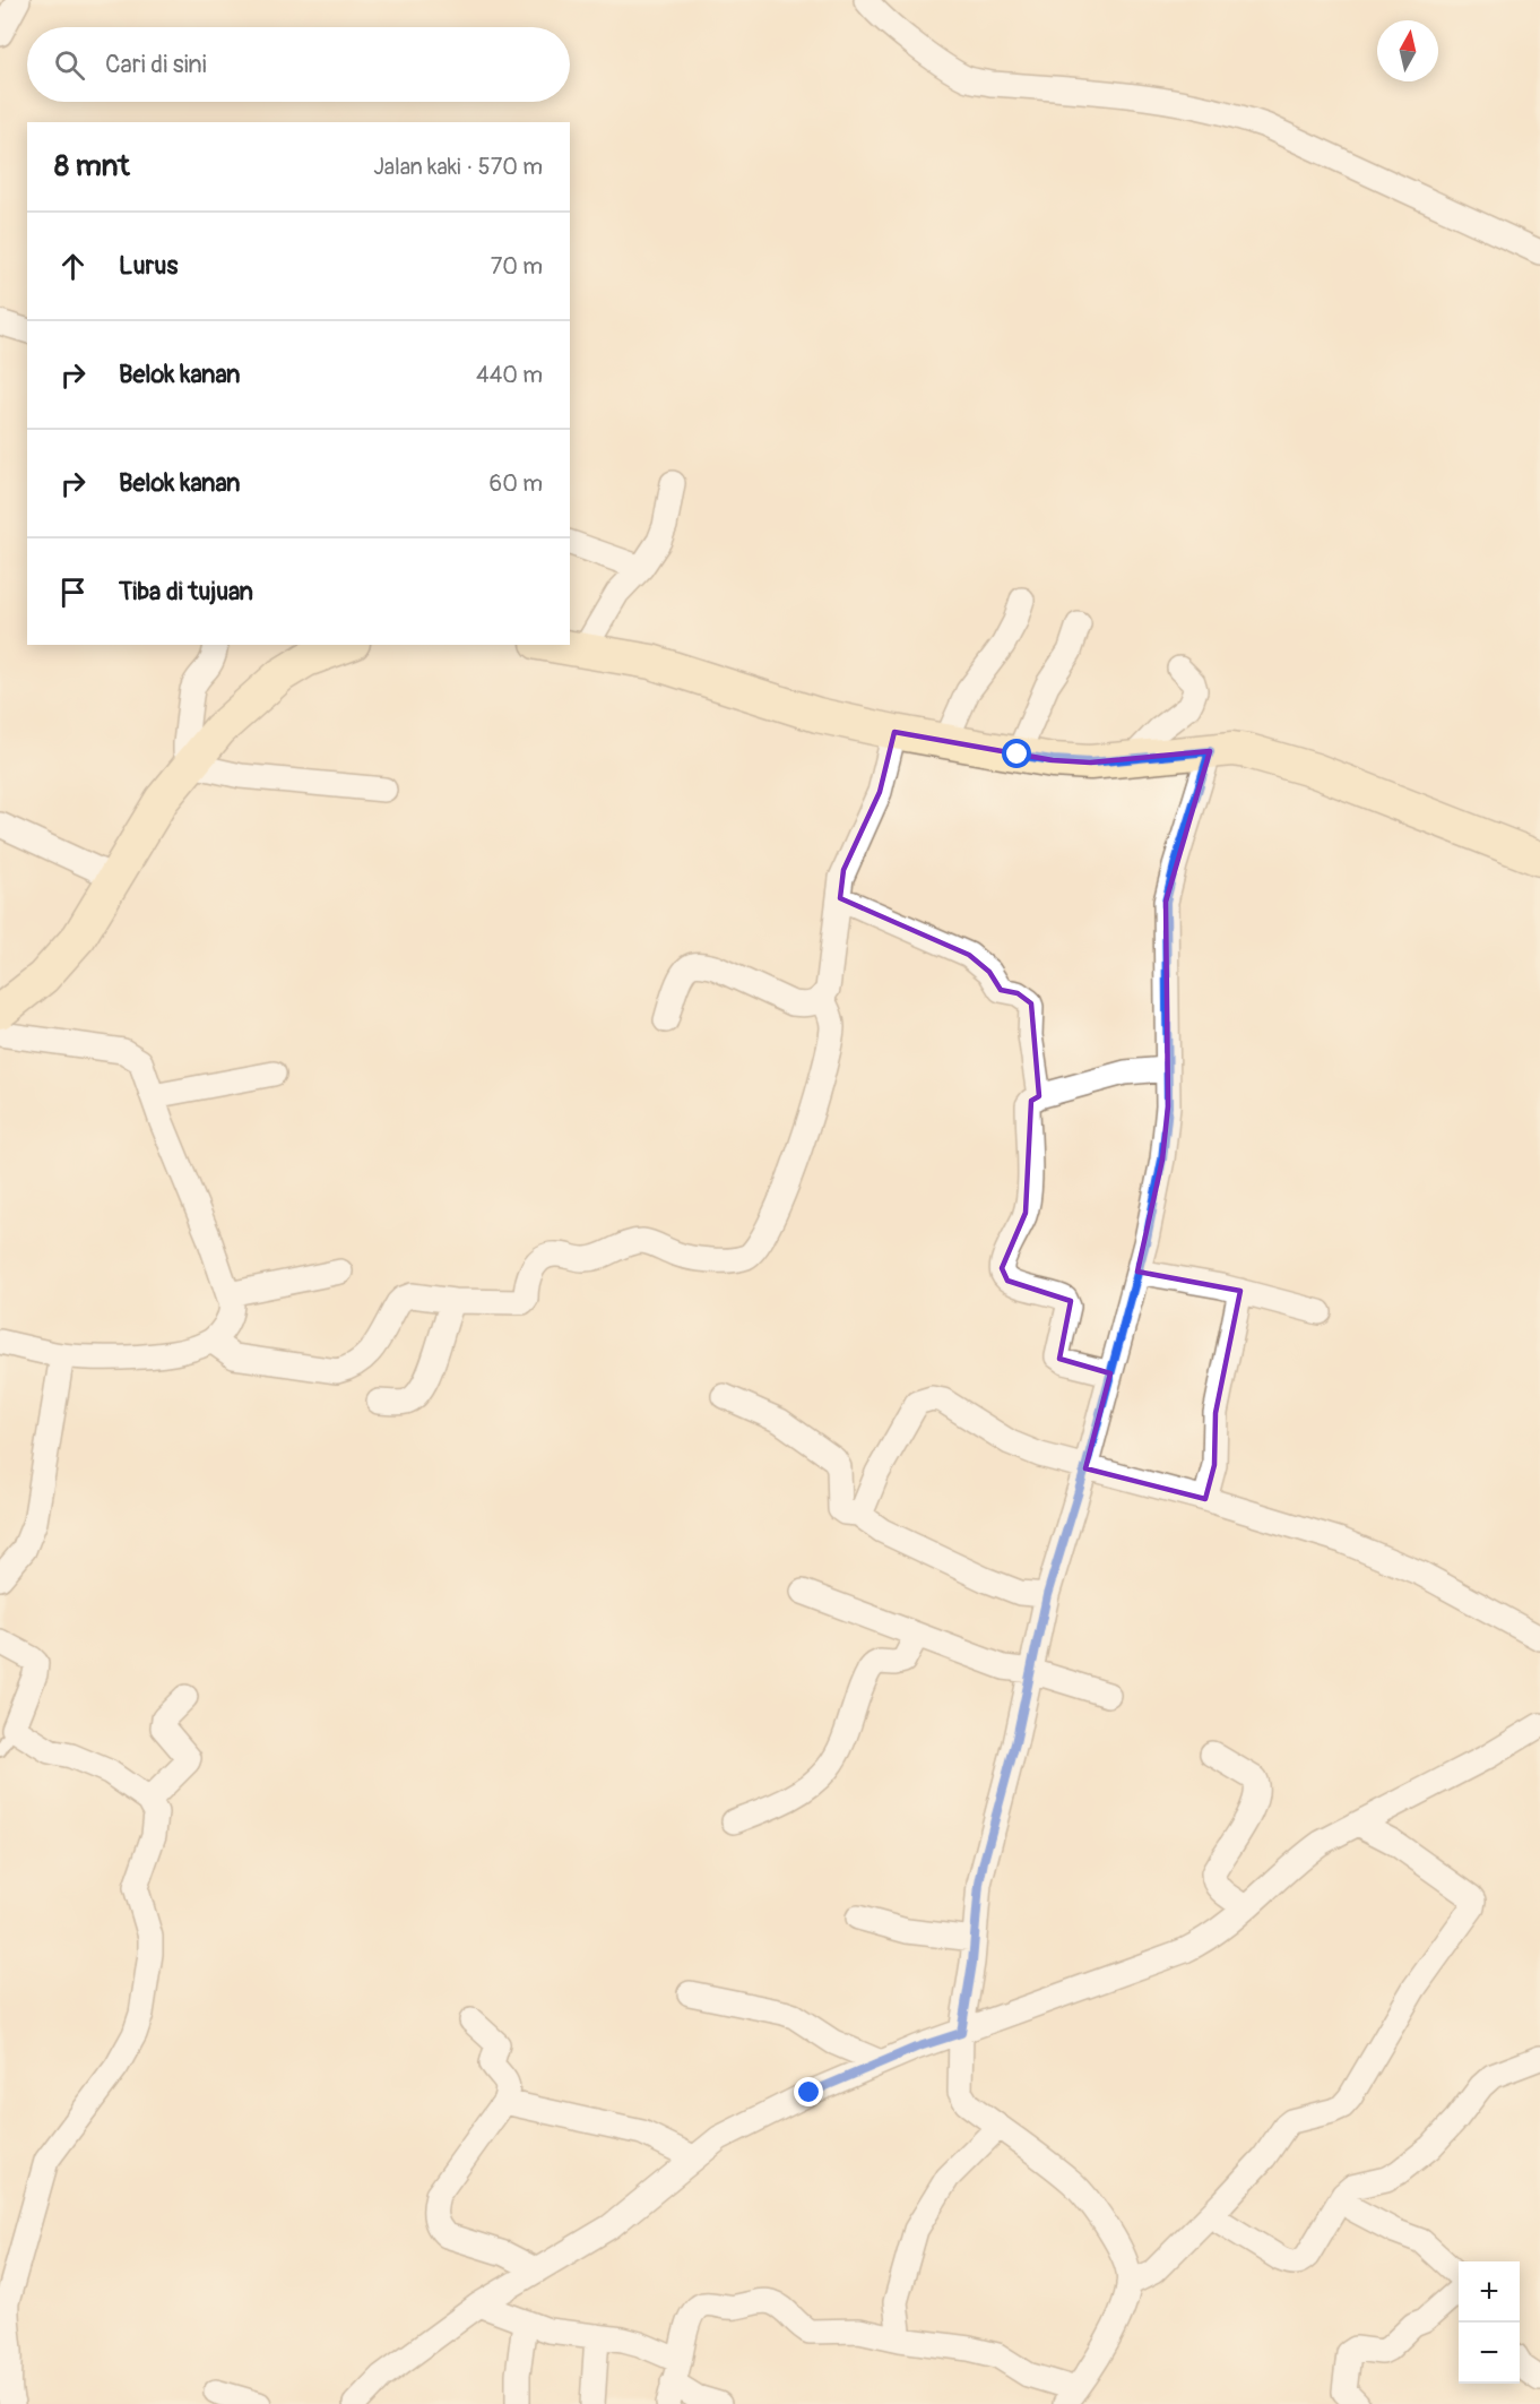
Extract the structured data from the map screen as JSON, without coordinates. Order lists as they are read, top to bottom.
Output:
{
  "north": "top",
  "page": {
    "search": "Cari di sini",
    "heading": ["8 mnt", "Jalan kaki · 570 m"],
    "list": [
      ["Lurus", "70 m"],
      ["Belok kanan", "440 m"],
      ["Belok kanan", "60 m"],
      "Tiba di tujuan"
    ],
    "map_buttons": ["+", "−"]
  }
}
